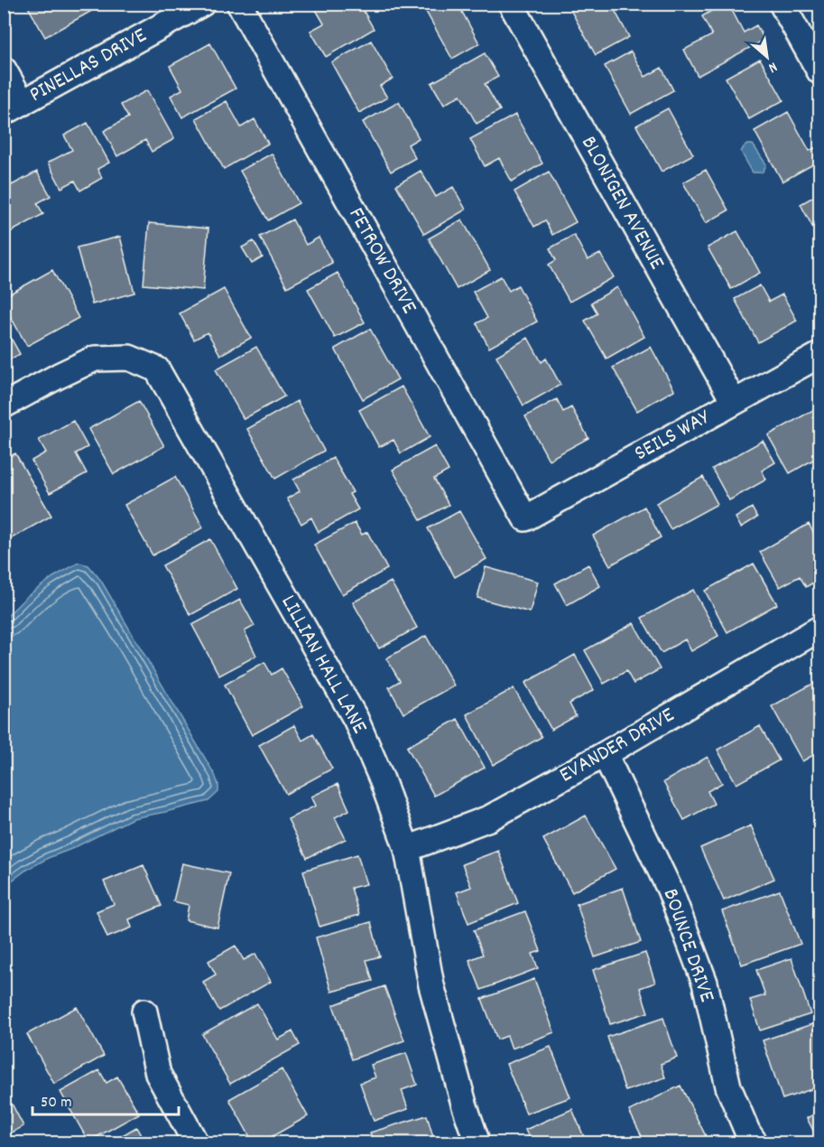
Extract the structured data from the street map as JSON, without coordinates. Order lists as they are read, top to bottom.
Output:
{
  "streets": {
    "street": [
      "PINELLAS DRIVE",
      "BLONIGEN AVENUE",
      "FETROW DRIVE",
      "SEILS WAY",
      "LILLIAN HALL LANE",
      "EVANDER DRIVE",
      "BOUNCE DRIVE"
    ]
  },
  "crossings": [
    ["BLONIGEN AVENUE", "SEILS WAY"],
    ["FETROW DRIVE", "SEILS WAY"],
    ["LILLIAN HALL LANE", "EVANDER DRIVE"],
    ["EVANDER DRIVE", "BOUNCE DRIVE"]
  ],
  "scale_bar": "50 m",
  "north": "bottom right"
}
